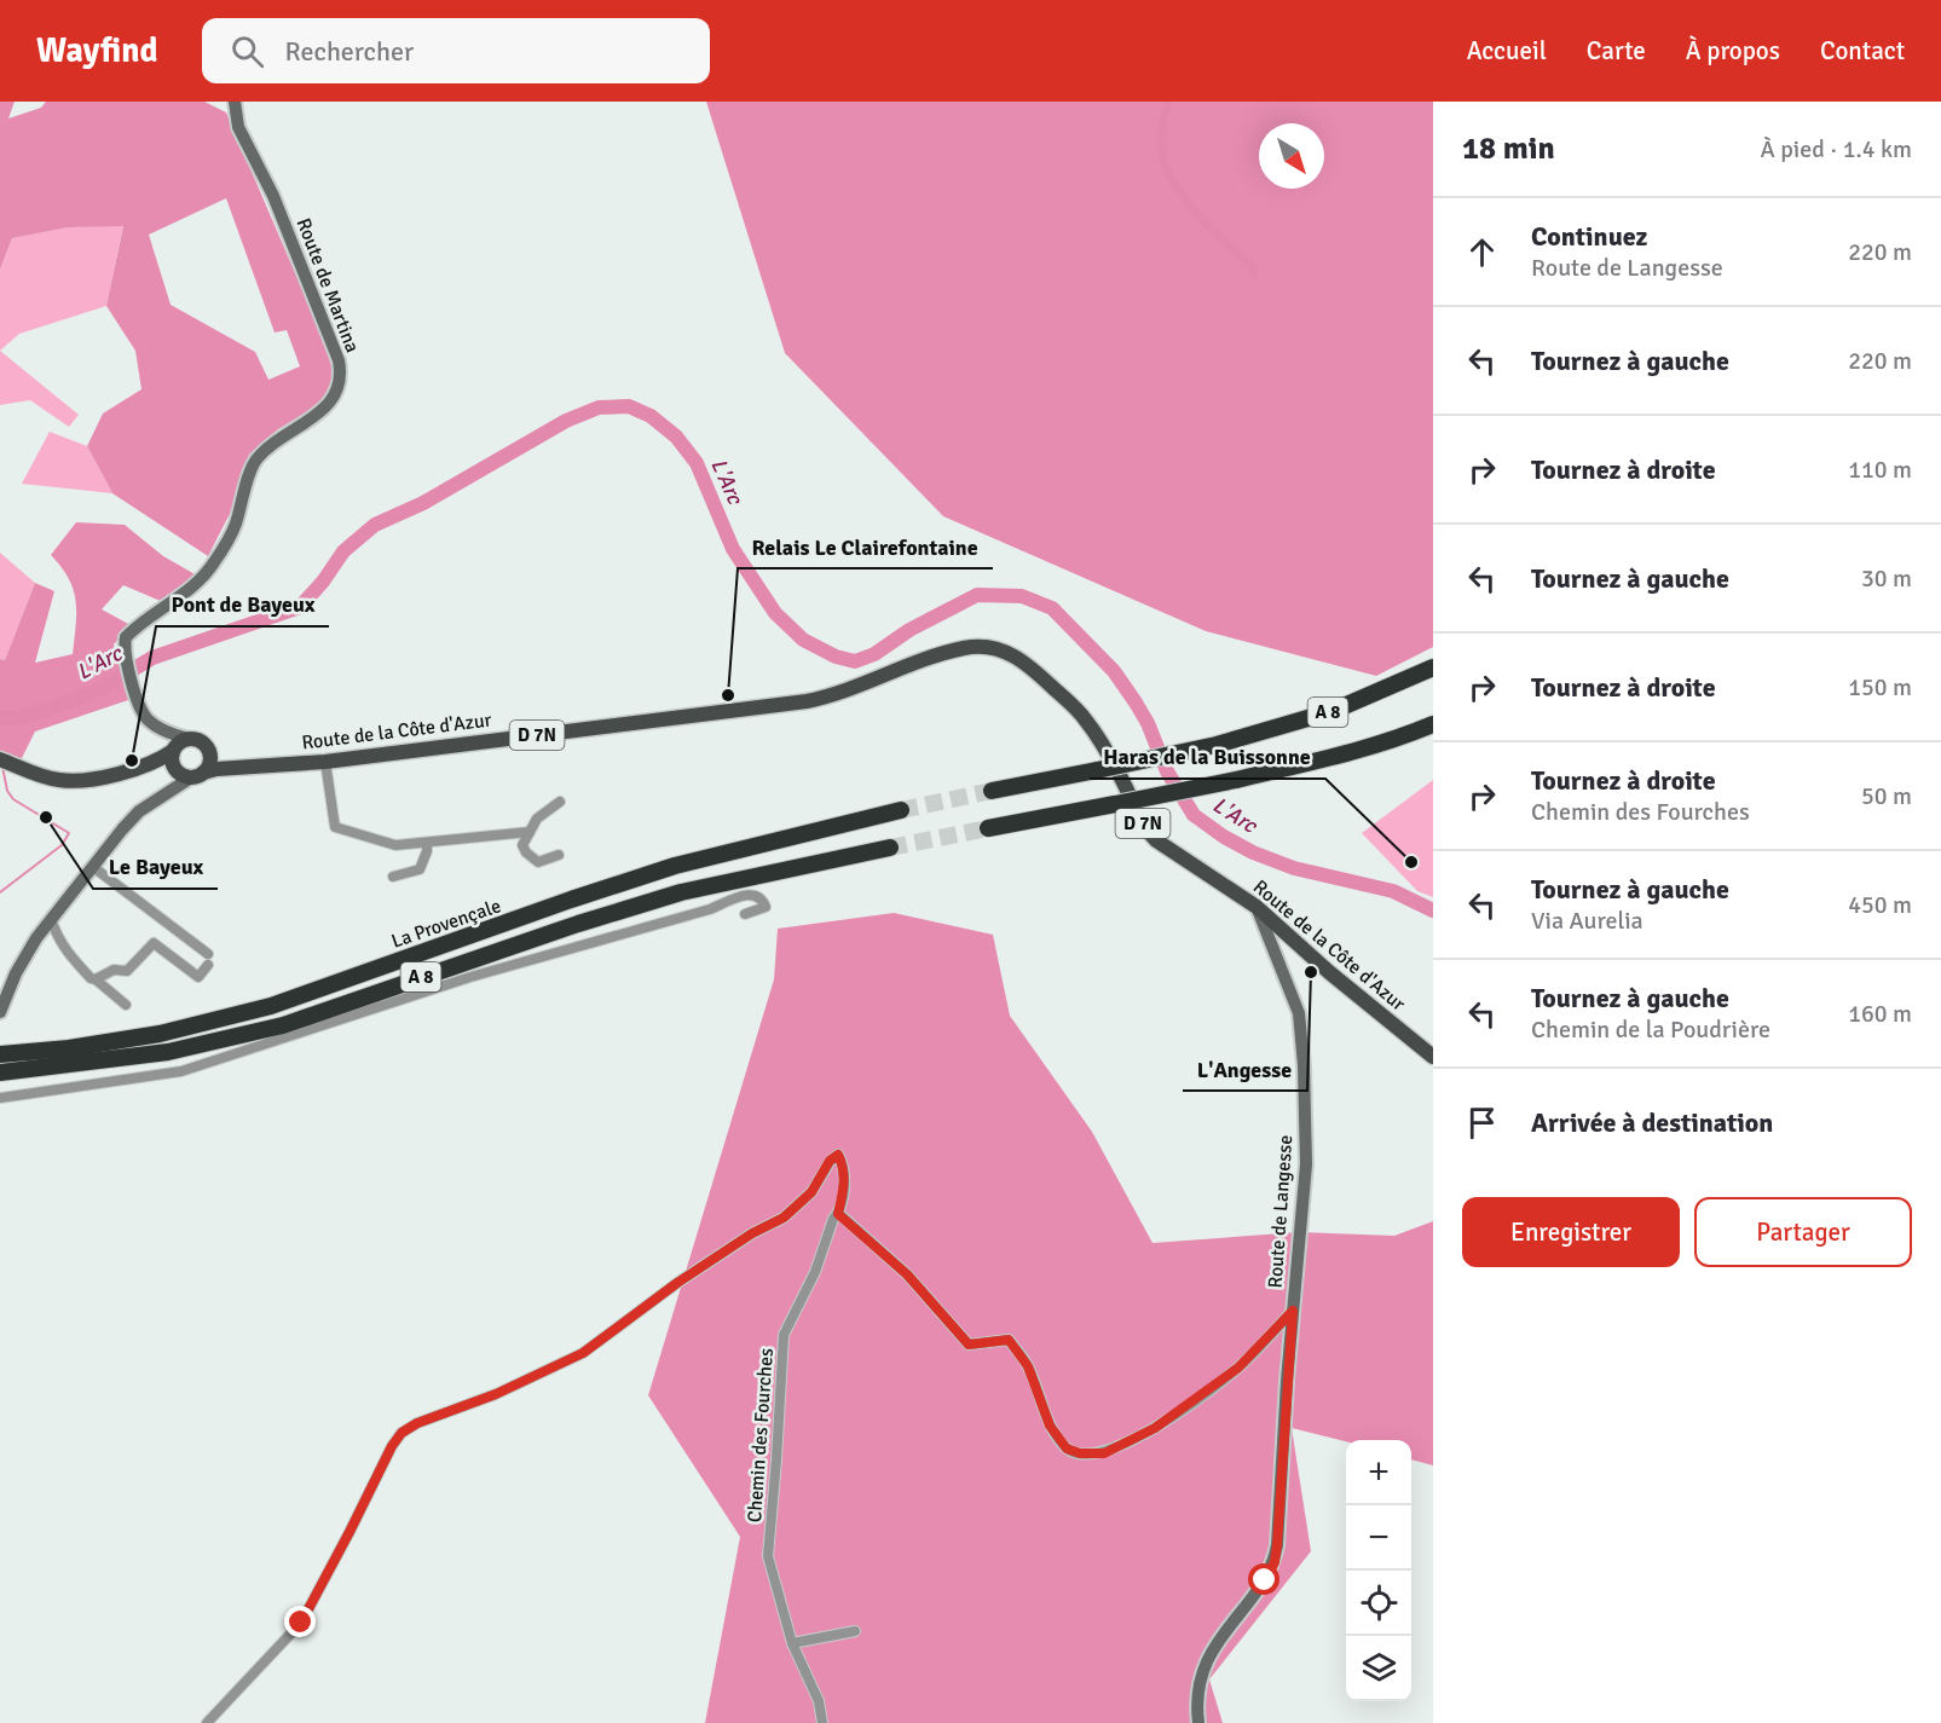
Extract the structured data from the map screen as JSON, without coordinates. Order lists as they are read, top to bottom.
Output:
{
  "streets": {
    "highway": ["A 8", "La Provençale"],
    "main road": ["Route de la Côte d'Azur", "D 7N"],
    "street": ["Route de Martina", "Route de Langesse", "Chemin des Fourches"]
  },
  "crossings": [
    ["Route de Martina", "Route de la Côte d'Azur"],
    ["Route de la Côte d'Azur", "Route de Langesse"]
  ],
  "water": ["L'Arc"],
  "places": [
    "Relais Le Clairefontaine",
    "Pont de Bayeux",
    "Le Bayeux",
    "Haras de la Buissonne",
    "L'Angesse"
  ],
  "north": "bottom right",
  "page": {
    "header": "Wayfind",
    "search": "Rechercher",
    "nav": [
      "Accueil",
      "Carte",
      "À propos",
      "Contact"
    ],
    "heading": ["18 min", "À pied · 1.4 km"],
    "list": [
      ["Continuez", "Route de Langesse", "220 m"],
      ["Tournez à gauche", "220 m"],
      ["Tournez à droite", "110 m"],
      ["Tournez à gauche", "30 m"],
      ["Tournez à droite", "150 m"],
      ["Tournez à droite", "Chemin des Fourches", "50 m"],
      ["Tournez à gauche", "Via Aurelia", "450 m"],
      ["Tournez à gauche", "Chemin de la Poudrière", "160 m"],
      "Arrivée à destination"
    ],
    "buttons": ["Enregistrer", "Partager"],
    "map_buttons": ["+", "−"]
  }
}
